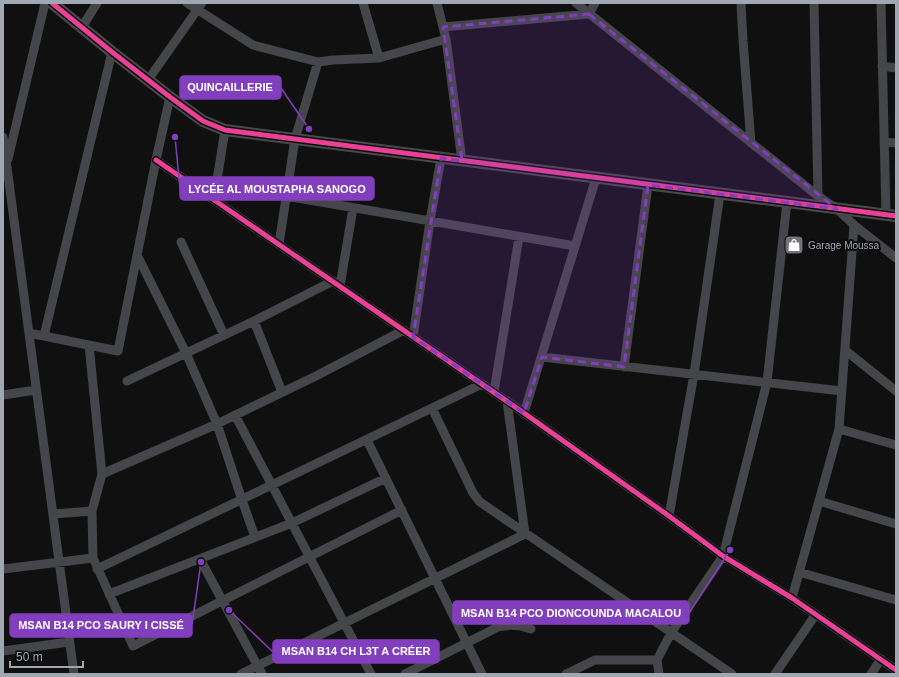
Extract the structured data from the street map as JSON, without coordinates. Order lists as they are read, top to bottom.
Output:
{
  "places": {
    "other": [
      "QUINCAILLERIE",
      "LYCÉE AL MOUSTAPHA SANOGO",
      "MSAN B14 PCO DIONCOUNDA MACALOU",
      "MSAN B14 PCO SAURY I CISSÉ",
      "MSAN B14 CH L3T A CRÉER"
    ],
    "shop": ["Garage Moussa"]
  },
  "scale_bar": "50 m"
}
